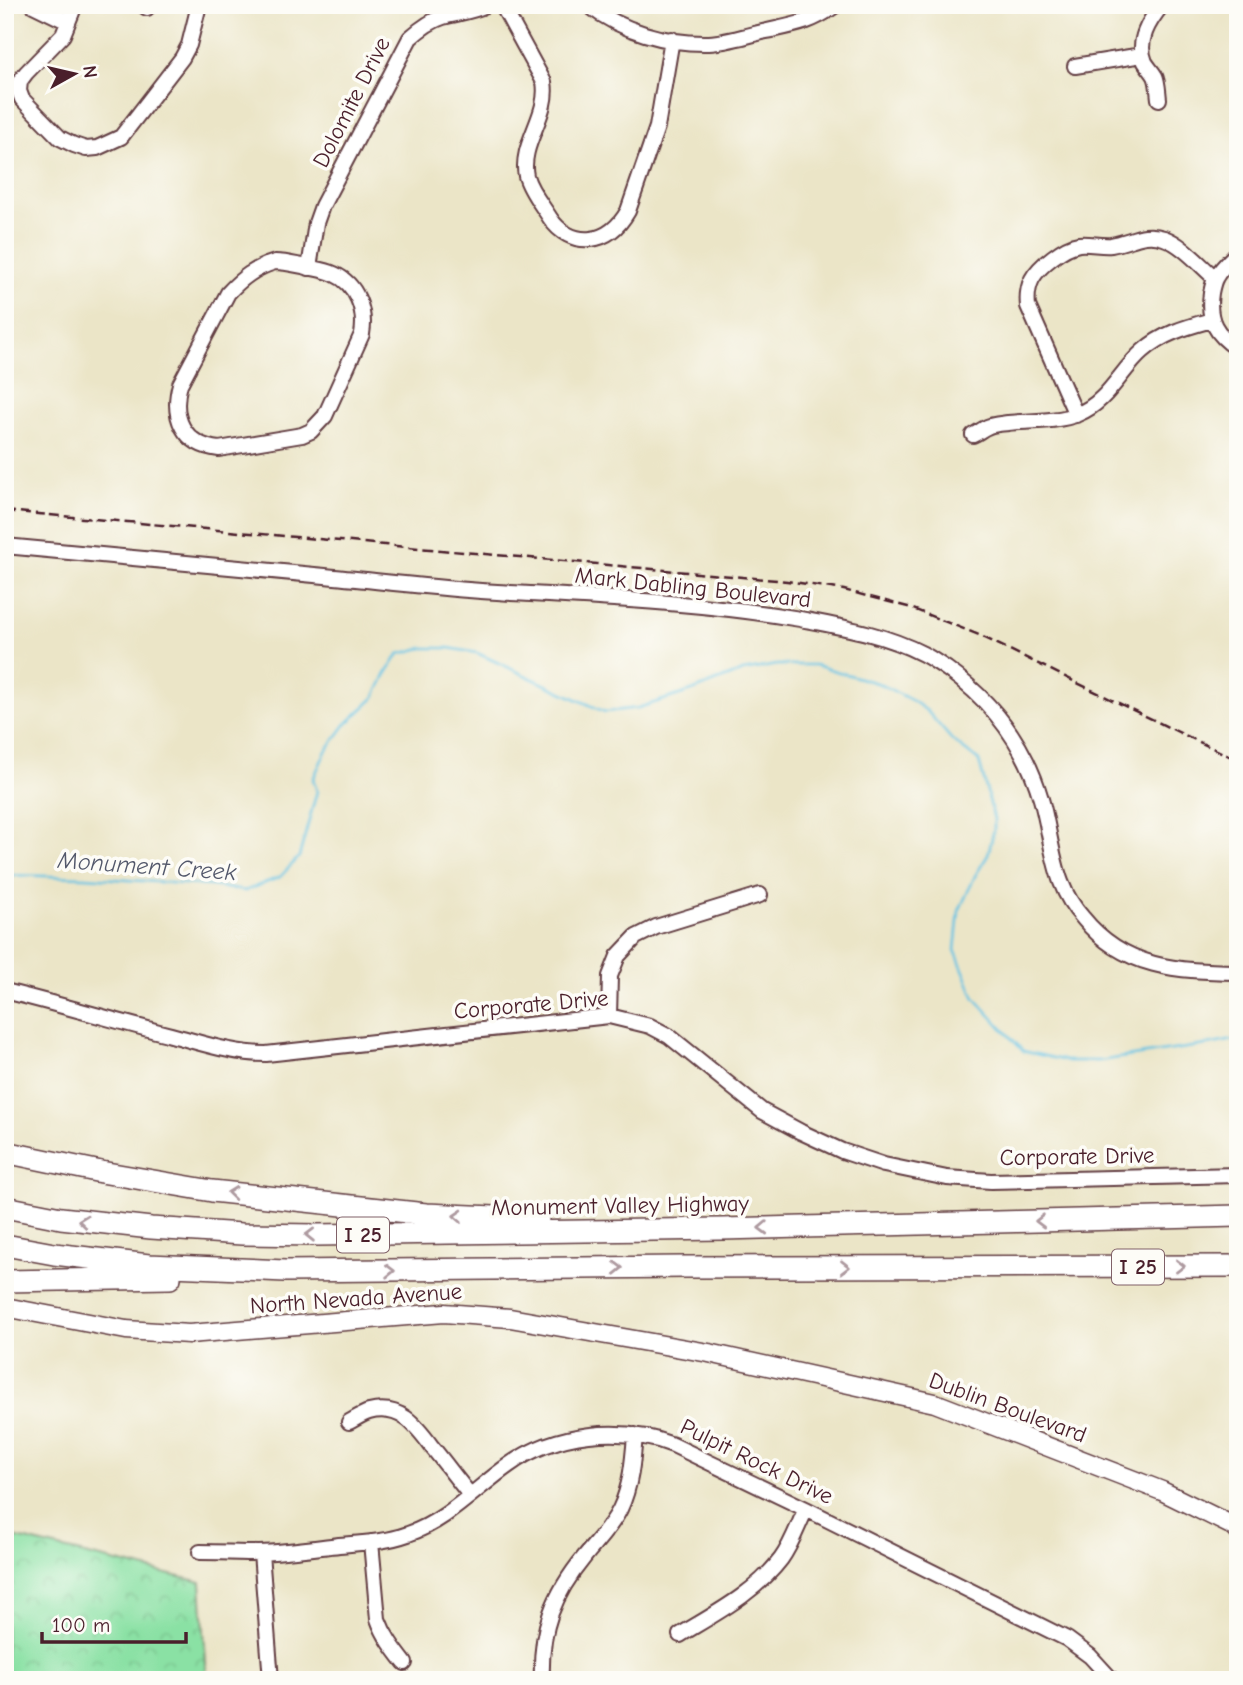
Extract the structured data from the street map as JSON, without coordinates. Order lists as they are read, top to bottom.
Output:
{
  "streets": {
    "highway": ["Monument Valley Highway", "I 25"],
    "main road": ["North Nevada Avenue", "Dublin Boulevard"],
    "street": [
      "Dolomite Drive",
      "Mark Dabling Boulevard",
      "Corporate Drive",
      "Pulpit Rock Drive"
    ]
  },
  "crossings": [
    ["North Nevada Avenue", "Dublin Boulevard"]
  ],
  "water": ["Monument Creek"],
  "scale_bar": "100 m",
  "north": "right"
}
